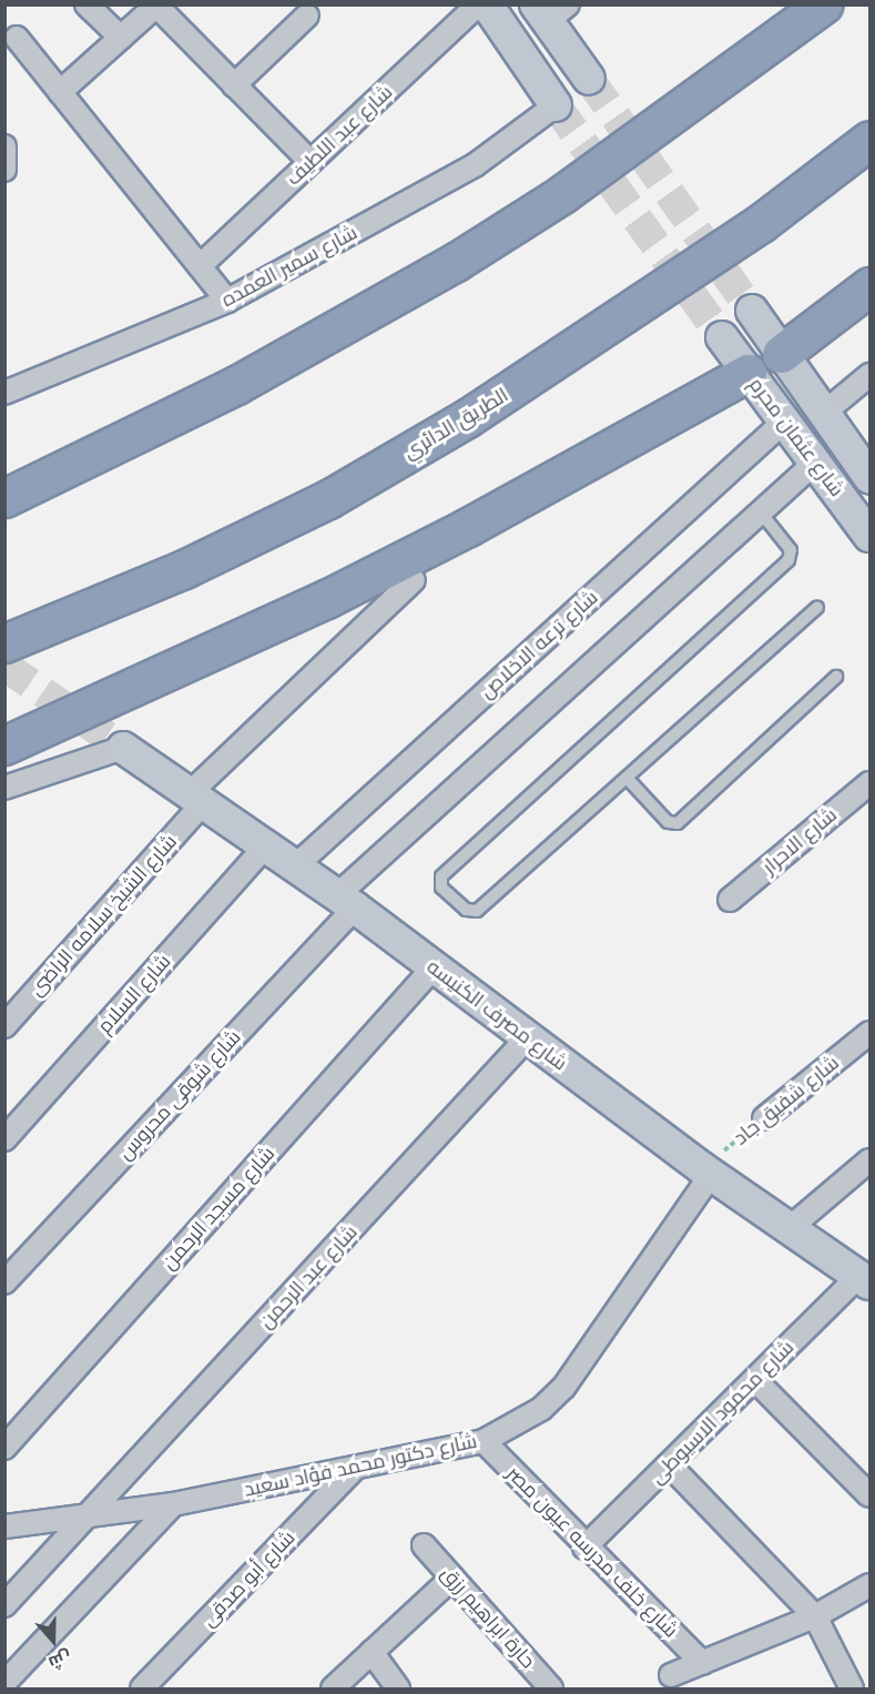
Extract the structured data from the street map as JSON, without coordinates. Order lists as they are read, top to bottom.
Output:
{
  "streets": {
    "highway": ["الطريق الدائري"],
    "street": [
      "شارع عبد اللطيف",
      "شارع سمير العمده",
      "شارع عثمان محرم",
      "شارع ترعه الاخلاص",
      "شارع الاحرار",
      "شارع الشيخ سلامه الراضى",
      "شارع السلام",
      "شارع مصرف الكنيسه",
      "شارع شوقى محروس",
      "شارع شفيق جاد",
      "شارع مسجد الرحمن",
      "شارع عبد الرحمن",
      "شارع محمود الاسيوطى",
      "شارع دكتور محمد فؤاد سعيد",
      "شارع خلف مدرسه عيون مصر",
      "شارع أبو صدقى",
      "حارة ابراهيم رزق"
    ]
  },
  "crossings": [
    ["شارع عثمان محرم", "شارع ترعه الاخلاص"],
    ["شارع ترعه الاخلاص", "شارع مصرف الكنيسه"],
    ["شارع الشيخ سلامه الراضى", "شارع مصرف الكنيسه"],
    ["شارع السلام", "شارع مصرف الكنيسه"],
    ["شارع مصرف الكنيسه", "شارع شوقى محروس"],
    ["شارع مصرف الكنيسه", "شارع شفيق جاد"],
    ["شارع مصرف الكنيسه", "شارع مسجد الرحمن"],
    ["شارع مصرف الكنيسه", "شارع عبد الرحمن"],
    ["شارع مصرف الكنيسه", "شارع محمود الاسيوطى"],
    ["شارع مصرف الكنيسه", "شارع دكتور محمد فؤاد سعيد"],
    ["شارع شفيق جاد", "شارع دكتور محمد فؤاد سعيد"],
    ["شارع عبد الرحمن", "شارع دكتور محمد فؤاد سعيد"],
    ["شارع محمود الاسيوطى", "شارع خلف مدرسه عيون مصر"],
    ["شارع دكتور محمد فؤاد سعيد", "شارع خلف مدرسه عيون مصر"],
    ["شارع دكتور محمد فؤاد سعيد", "شارع أبو صدقى"]
  ],
  "north": "bottom"
}
